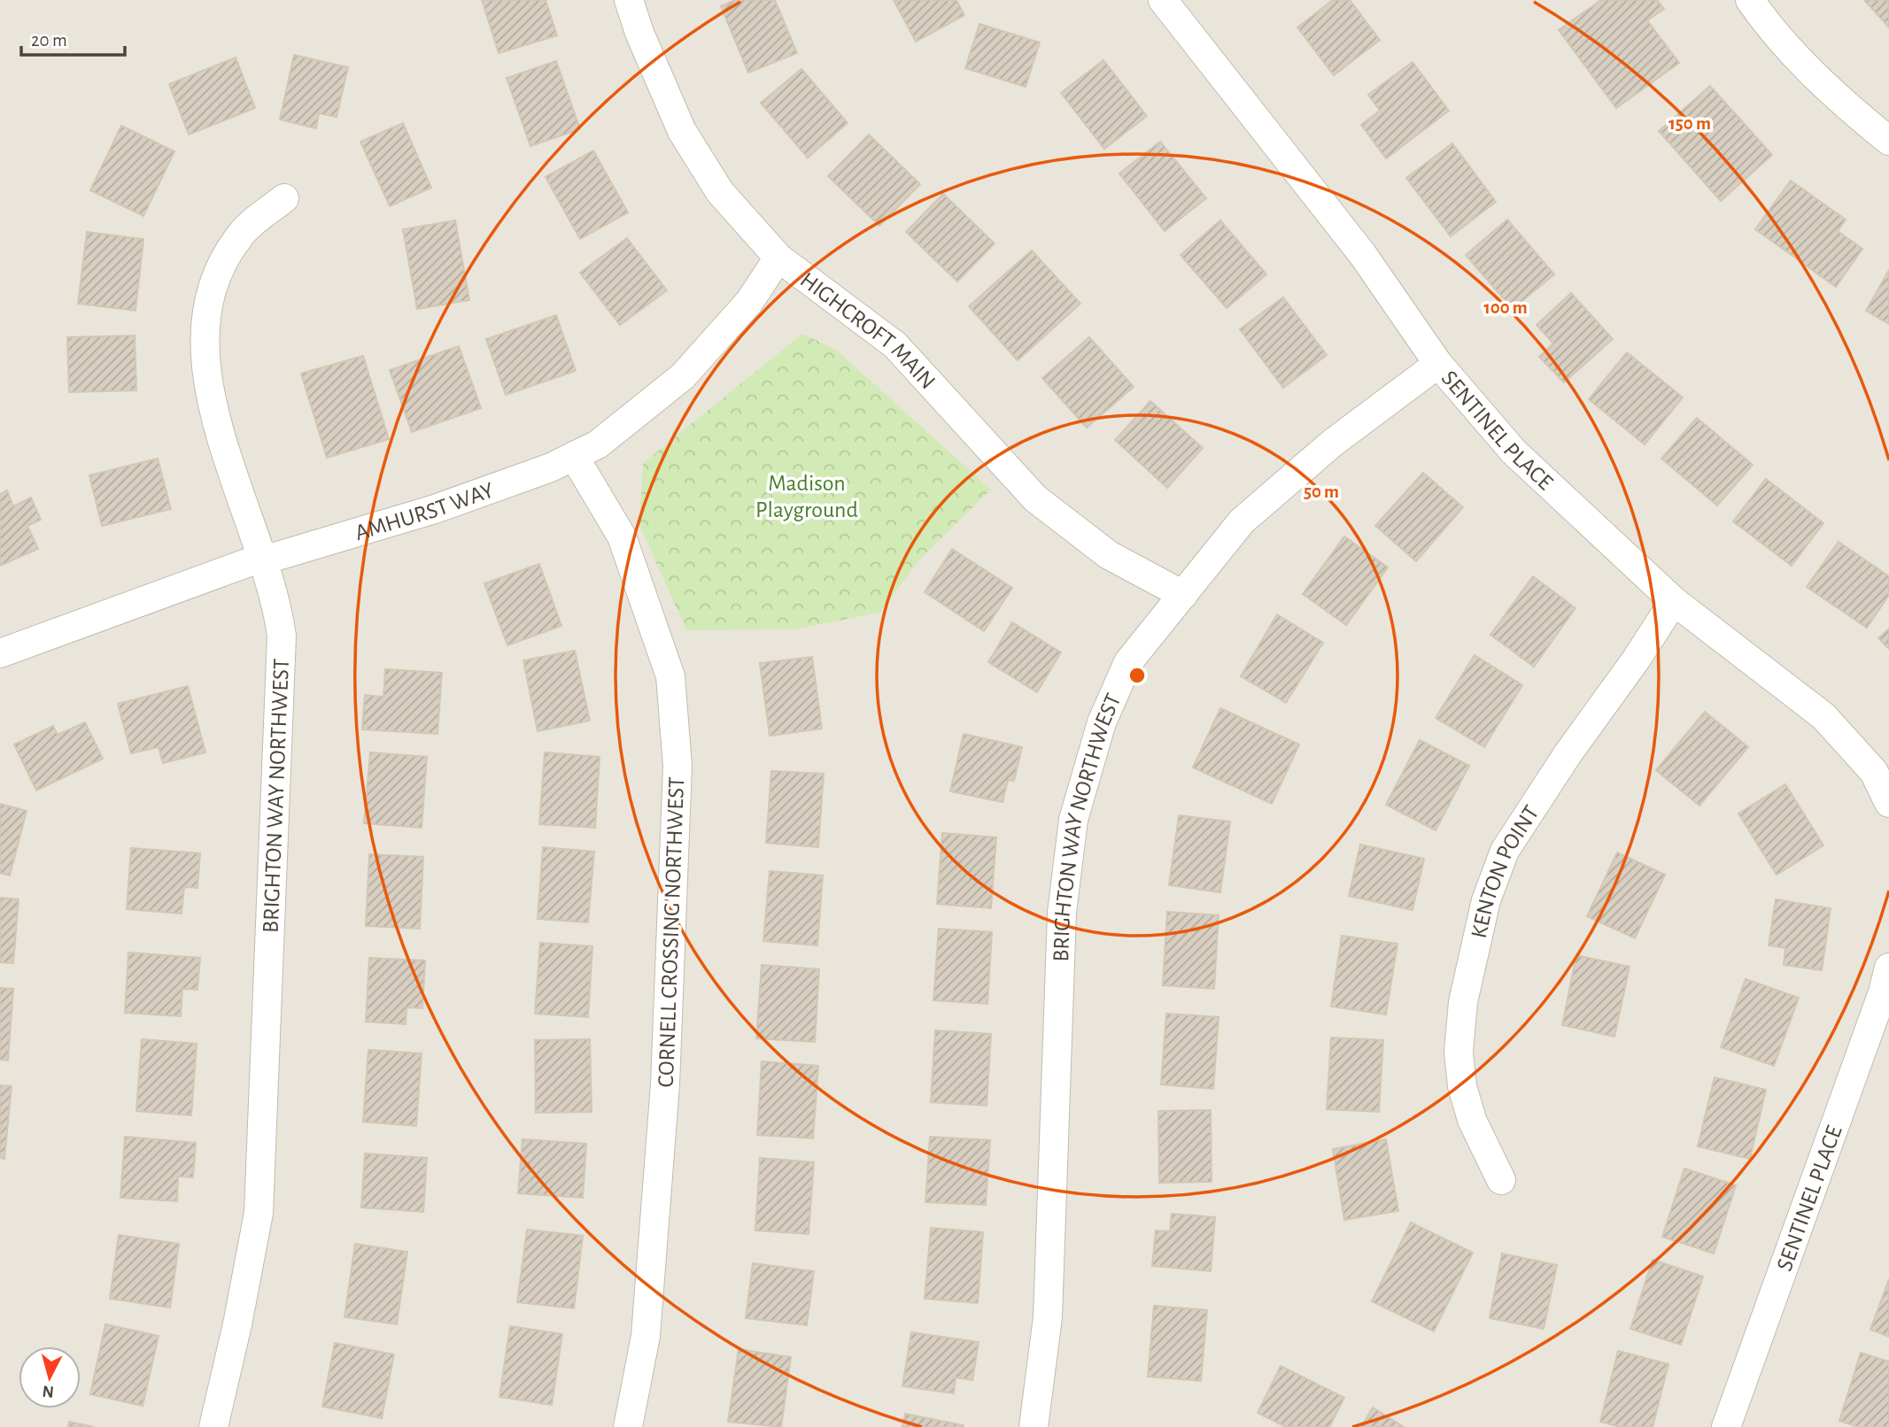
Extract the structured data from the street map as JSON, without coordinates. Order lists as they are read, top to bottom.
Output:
{
  "streets": {
    "street": [
      "HIGHCROFT MAIN",
      "SENTINEL PLACE",
      "AMHURST WAY",
      "BRIGHTON WAY NORTHWEST",
      "KENTON POINT",
      "CORNELL CROSSING NORTHWEST"
    ]
  },
  "crossings": [
    ["HIGHCROFT MAIN", "AMHURST WAY"],
    ["HIGHCROFT MAIN", "BRIGHTON WAY NORTHWEST"],
    ["SENTINEL PLACE", "BRIGHTON WAY NORTHWEST"],
    ["SENTINEL PLACE", "KENTON POINT"],
    ["AMHURST WAY", "BRIGHTON WAY NORTHWEST"],
    ["AMHURST WAY", "CORNELL CROSSING NORTHWEST"]
  ],
  "parks": ["Madison Playground"],
  "scale_bar": "20 m",
  "north": "bottom",
  "rings": ["150 m", "100 m", "50 m"]
}
